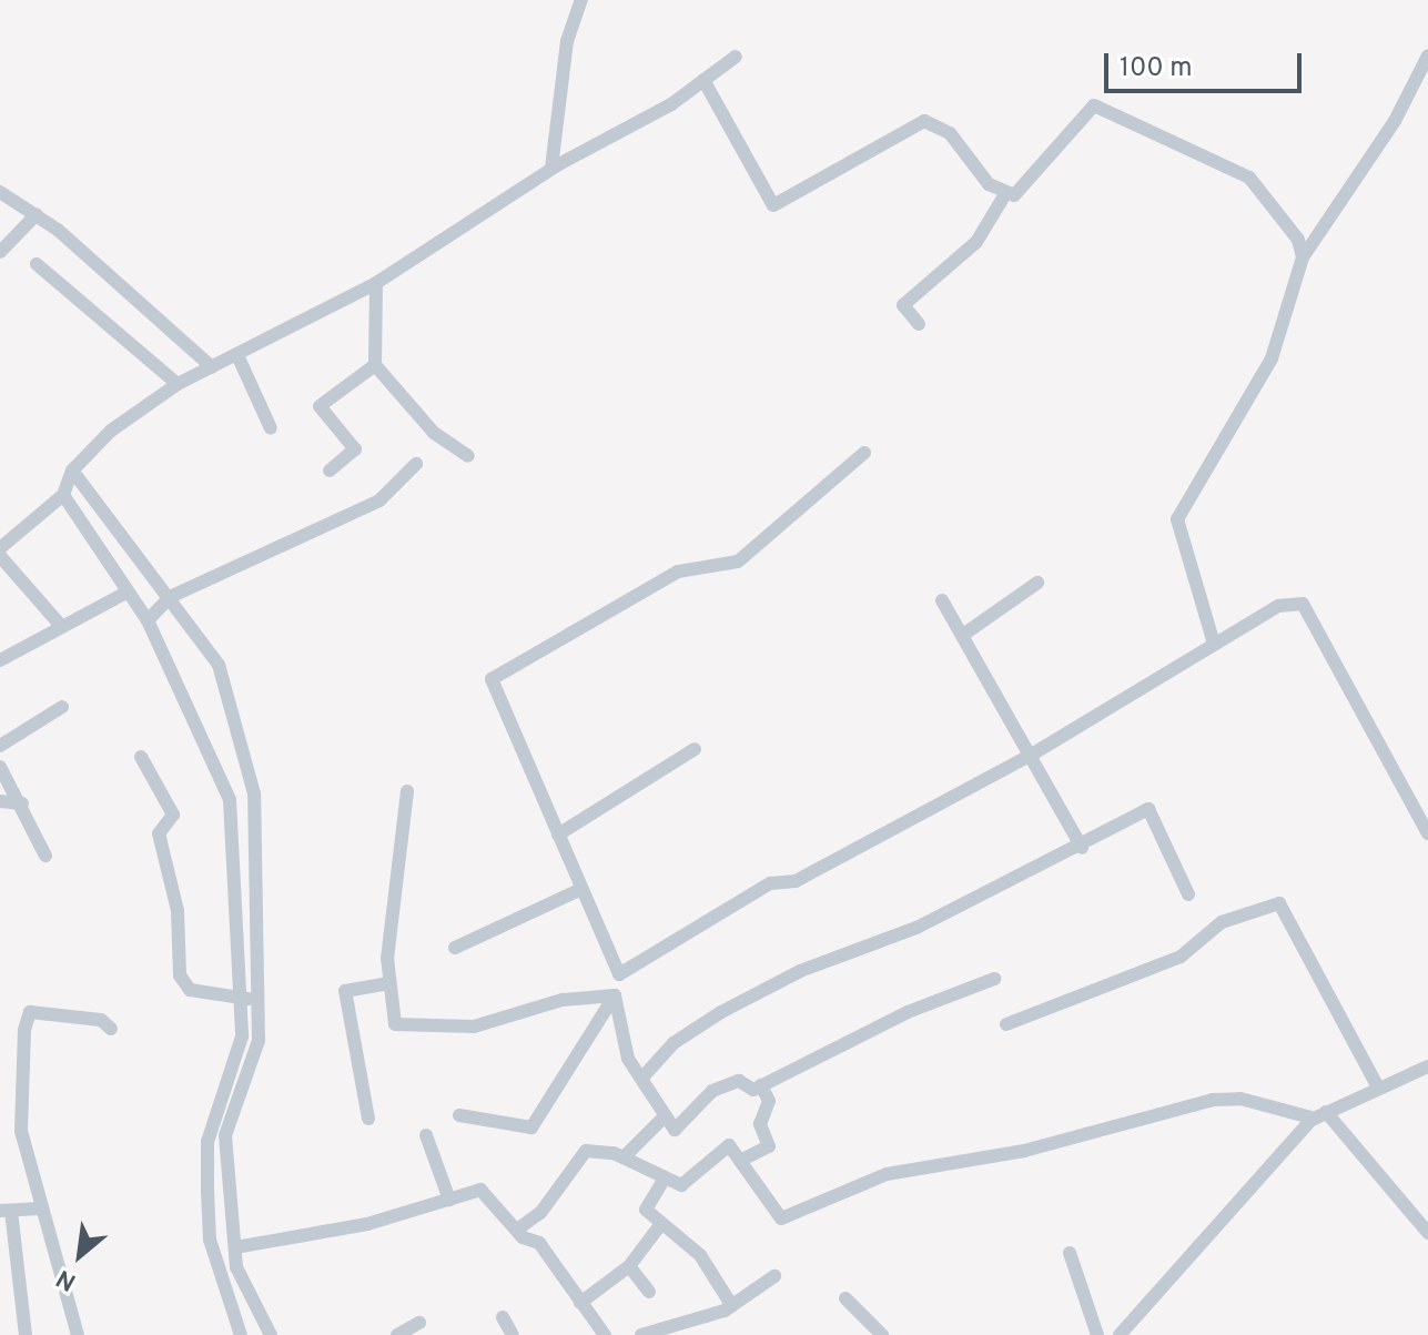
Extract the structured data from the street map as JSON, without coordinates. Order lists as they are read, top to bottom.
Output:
{
  "scale_bar": "100 m",
  "north": "bottom left"
}
